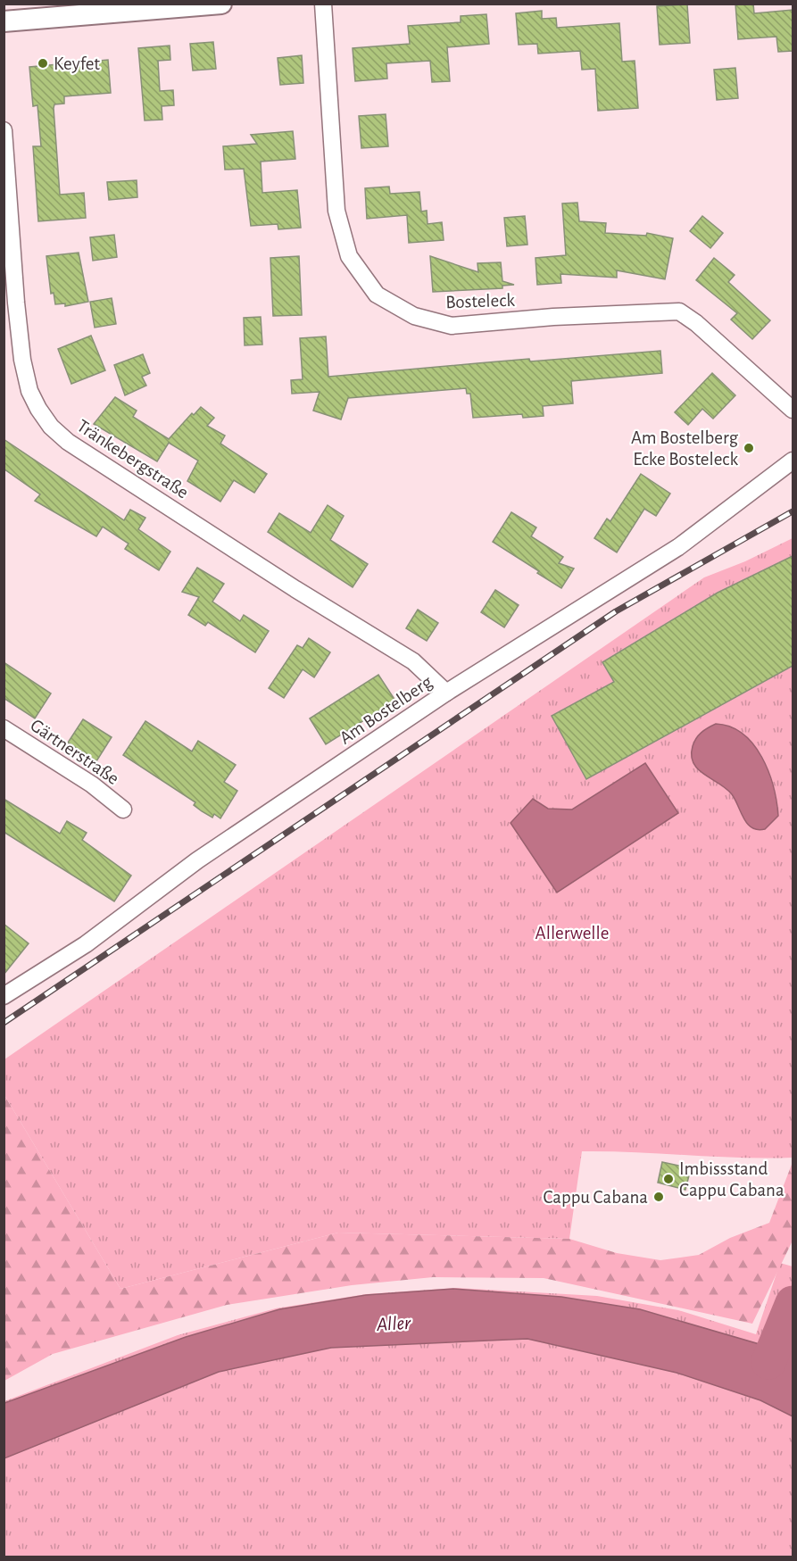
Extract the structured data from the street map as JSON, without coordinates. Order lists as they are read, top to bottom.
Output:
{
  "streets": {
    "street": [
      "Bosteleck",
      "Tränkebergstraße",
      "Am Bostelberg",
      "Gärtnerstraße"
    ]
  },
  "crossings": [
    ["Tränkebergstraße", "Am Bostelberg"]
  ],
  "water": ["Aller"],
  "parks": ["Allerwelle"],
  "places": [
    "Keyfet",
    "Am Bostelberg Ecke Bosteleck",
    "Imbissstand Cappu Cabana",
    "Cappu Cabana"
  ]
}
